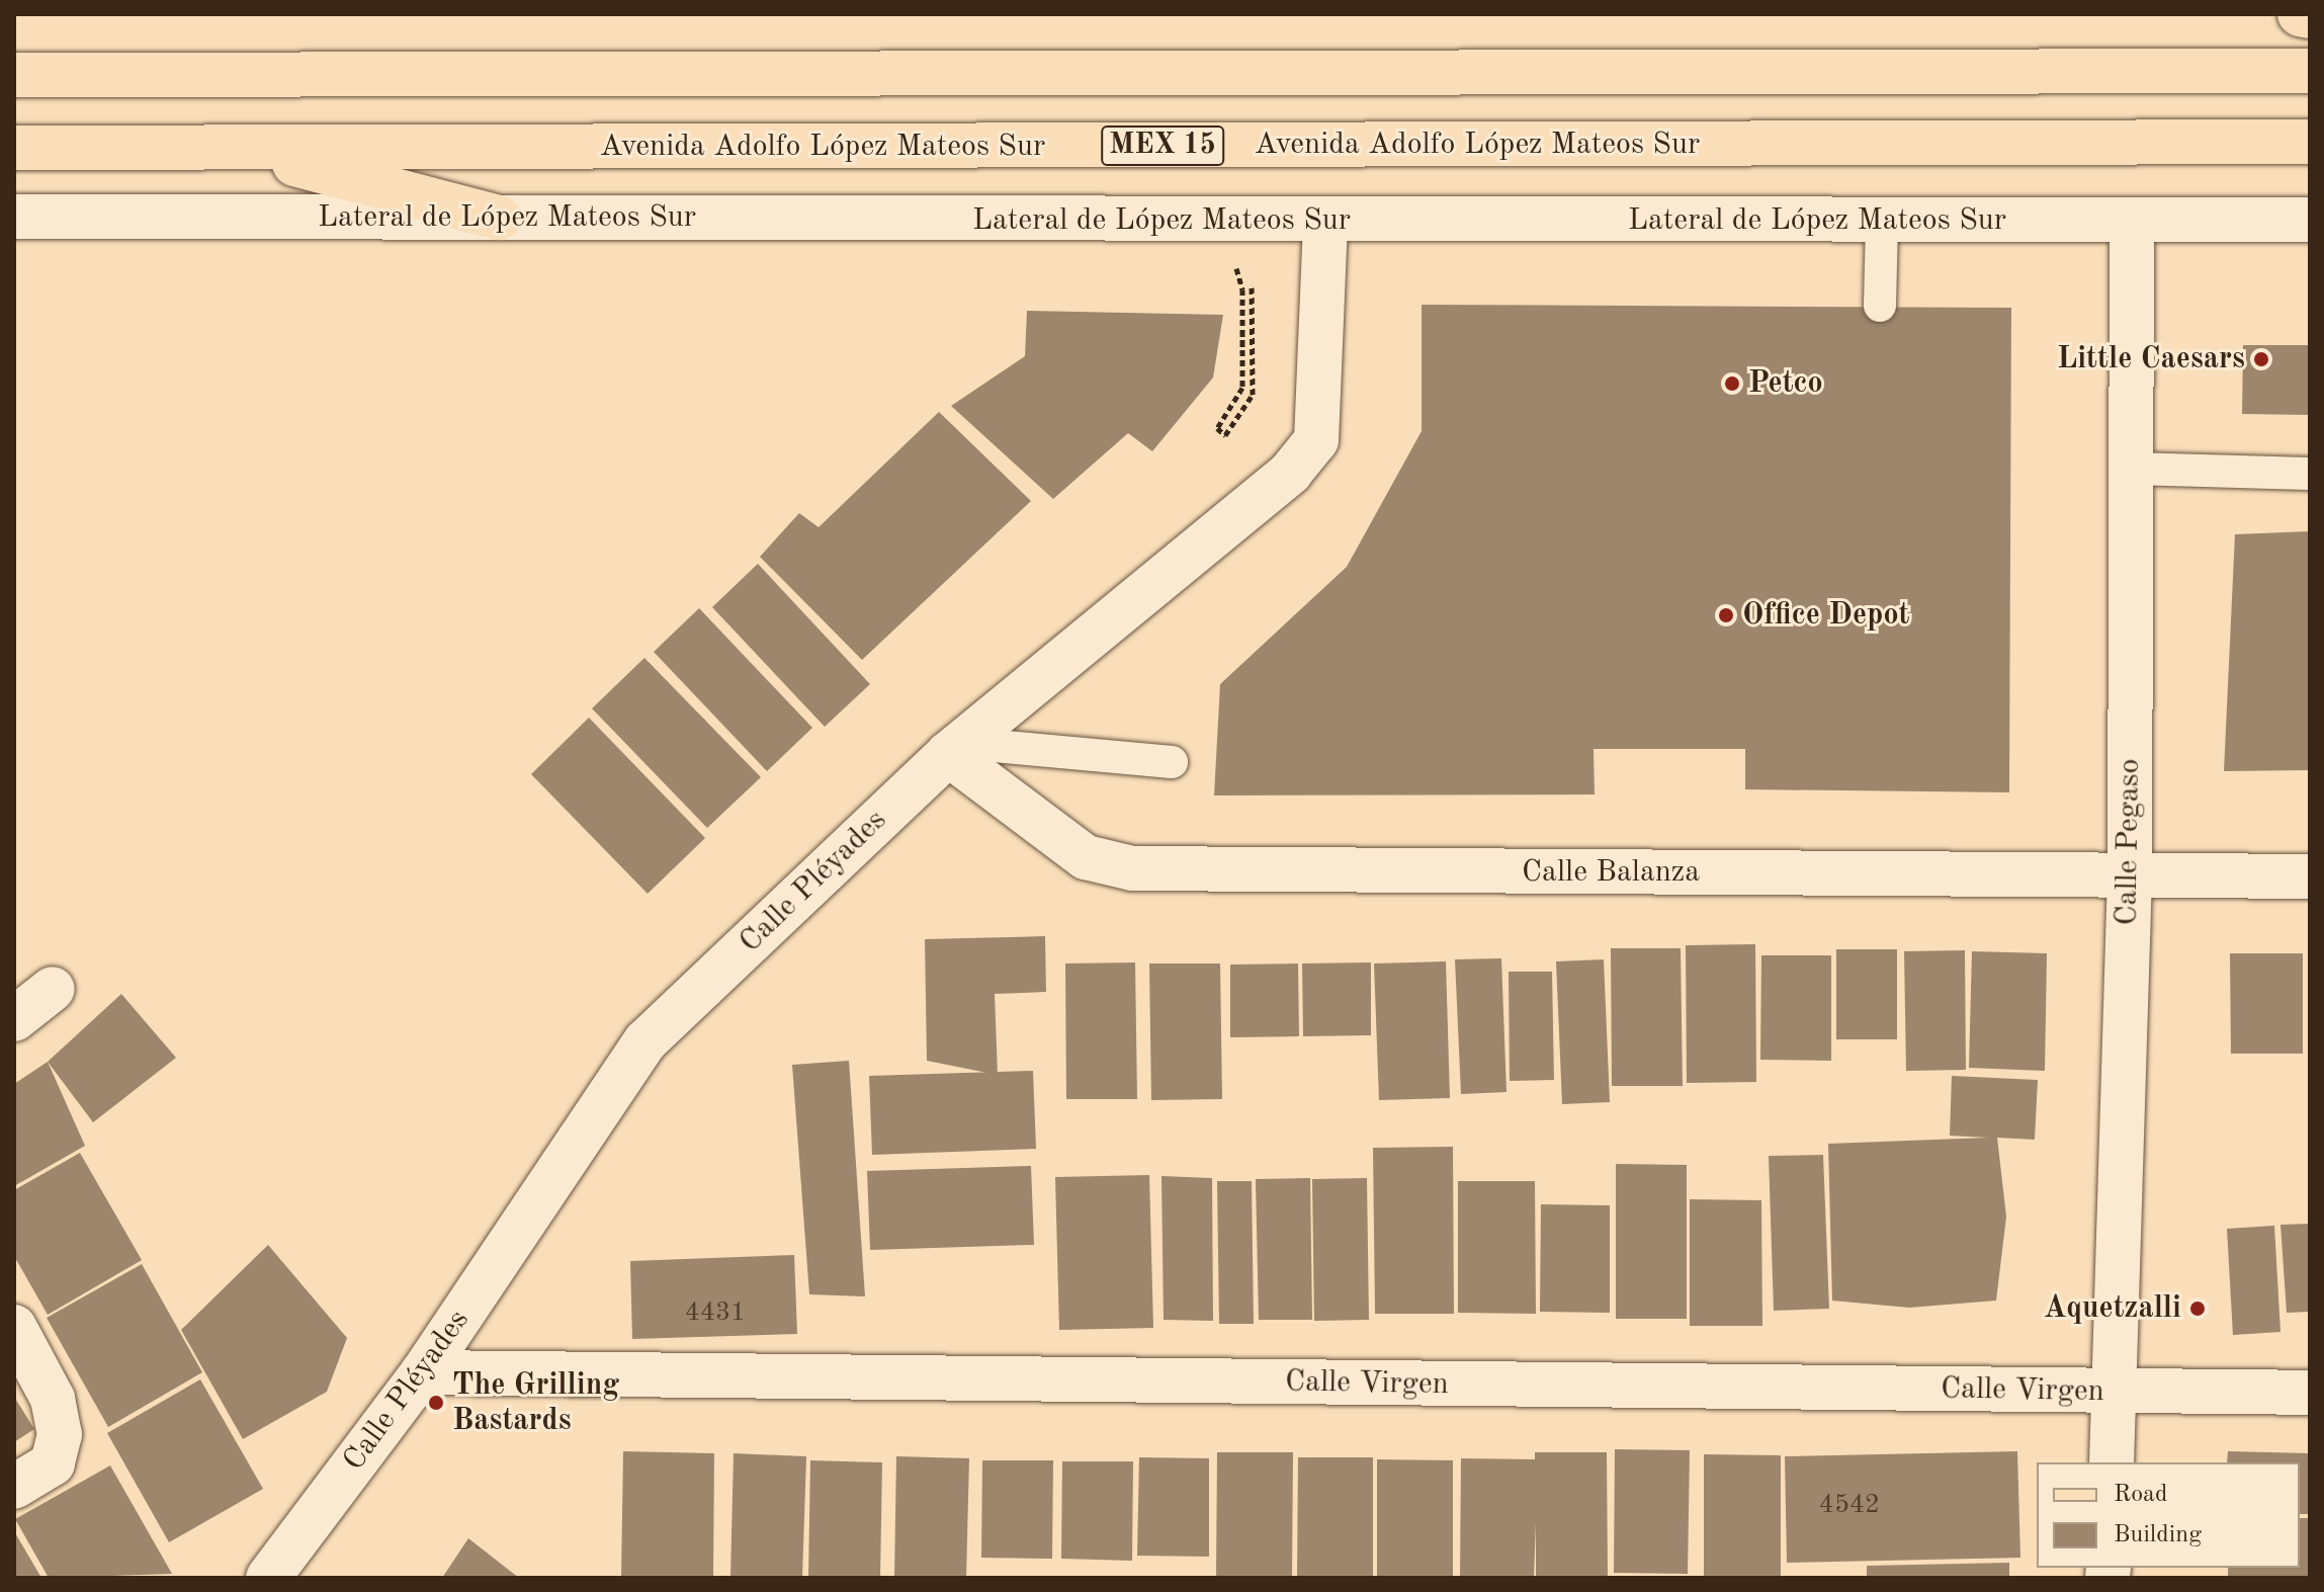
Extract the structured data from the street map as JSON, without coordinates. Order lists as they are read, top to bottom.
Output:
{
  "streets": {
    "main road": ["Avenida Adolfo López Mateos Sur", "MEX 15"],
    "street": [
      "Lateral de López Mateos Sur",
      "Calle Pegaso",
      "Calle Balanza",
      "Calle Pléyades",
      "Calle Virgen"
    ]
  },
  "crossings": [
    ["Lateral de López Mateos Sur", "Calle Pegaso"],
    ["Lateral de López Mateos Sur", "Calle Pléyades"],
    ["Calle Pegaso", "Calle Balanza"],
    ["Calle Pegaso", "Calle Virgen"],
    ["Calle Balanza", "Calle Pléyades"],
    ["Calle Pléyades", "Calle Virgen"]
  ],
  "places": [
    "Little Caesars",
    "Petco",
    "Office Depot",
    "Aquetzalli",
    "The Grilling Bastards"
  ],
  "house_numbers": ["4431", "4542"],
  "legend": ["Road", "Building"]
}
